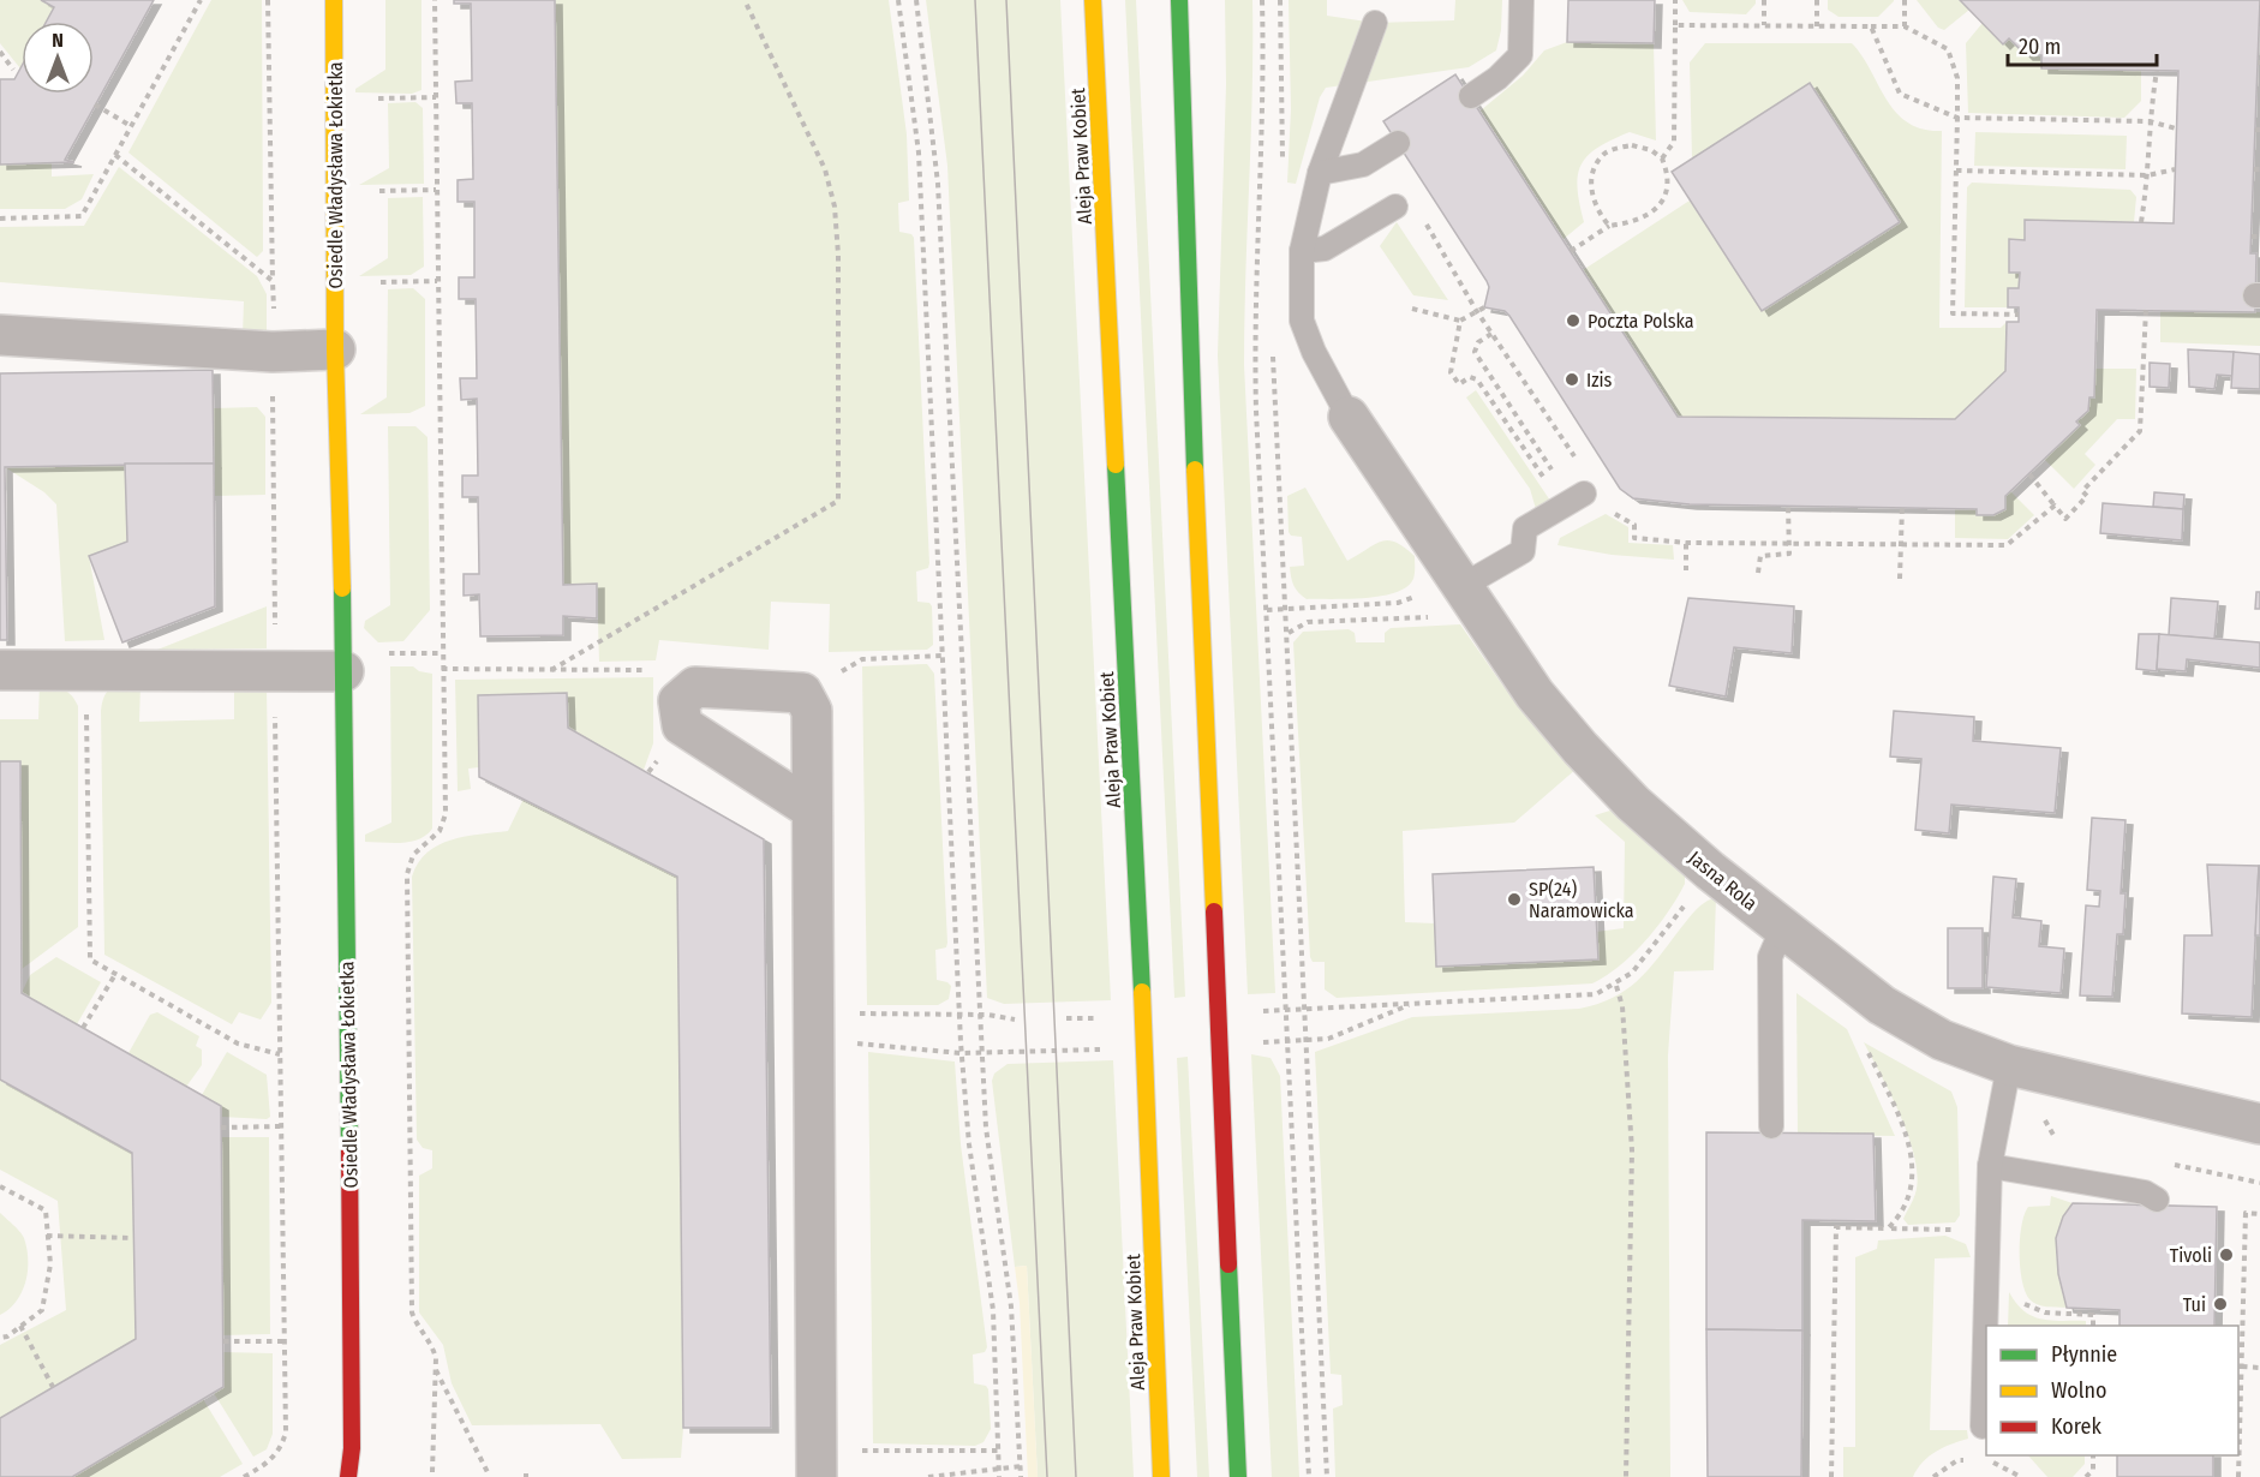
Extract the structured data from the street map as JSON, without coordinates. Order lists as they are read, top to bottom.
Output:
{
  "streets": {
    "street": ["Aleja Praw Kobiet", "Osiedle Władysława Łokietka", "Jasna Rola"]
  },
  "places": [
    "Poczta Polska",
    "Izis",
    "SP(24) Naramowicka",
    "Tivoli",
    "Tui"
  ],
  "legend": ["Płynnie", "Wolno", "Korek"],
  "scale_bar": "20 m",
  "north": "top"
}
